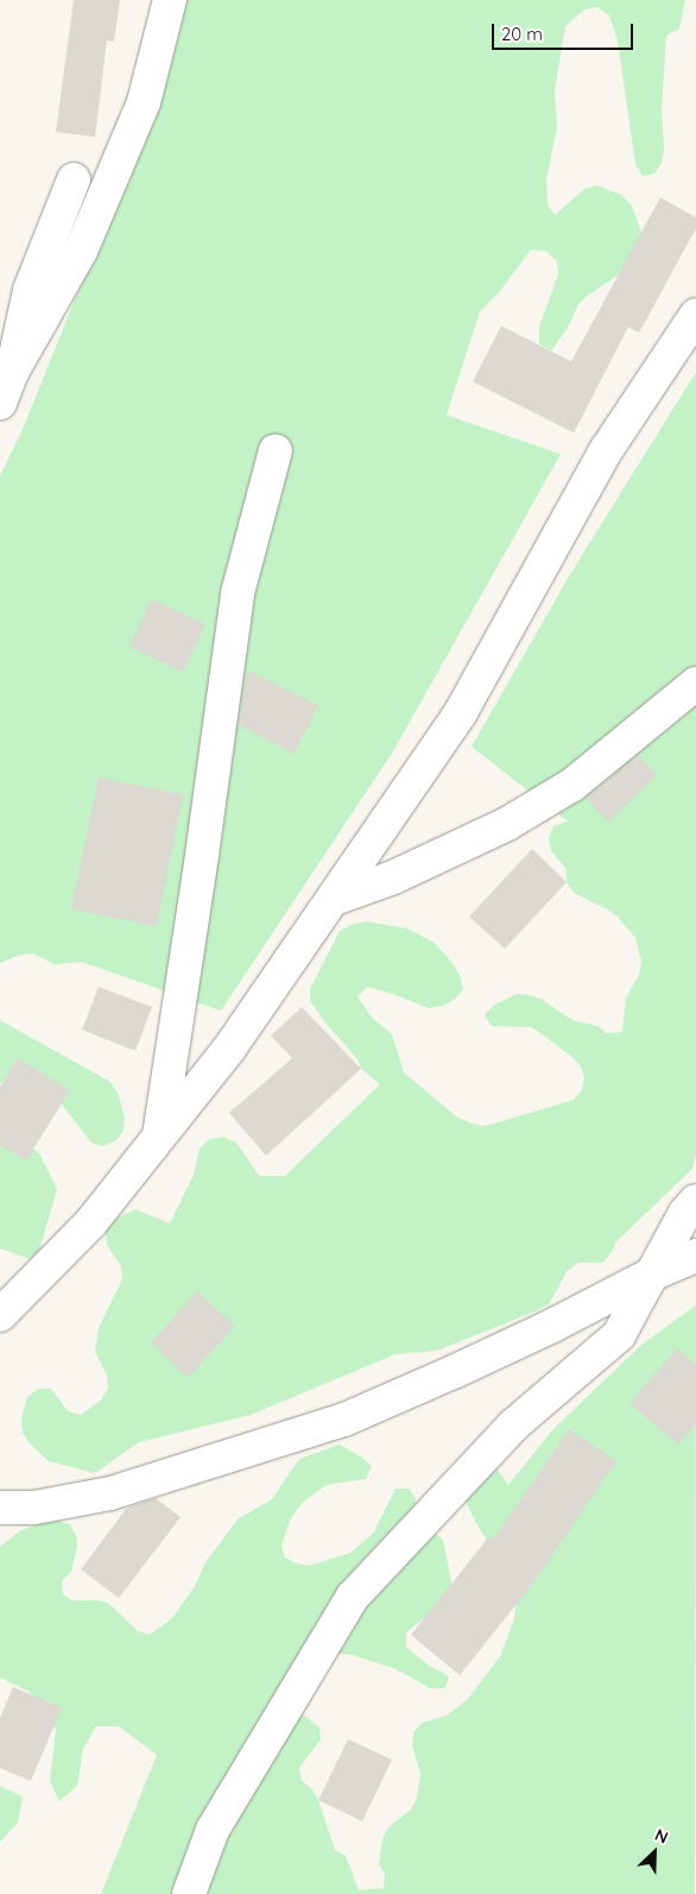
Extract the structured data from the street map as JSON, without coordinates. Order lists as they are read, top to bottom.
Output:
{
  "scale_bar": "20 m",
  "north": "top right"
}
